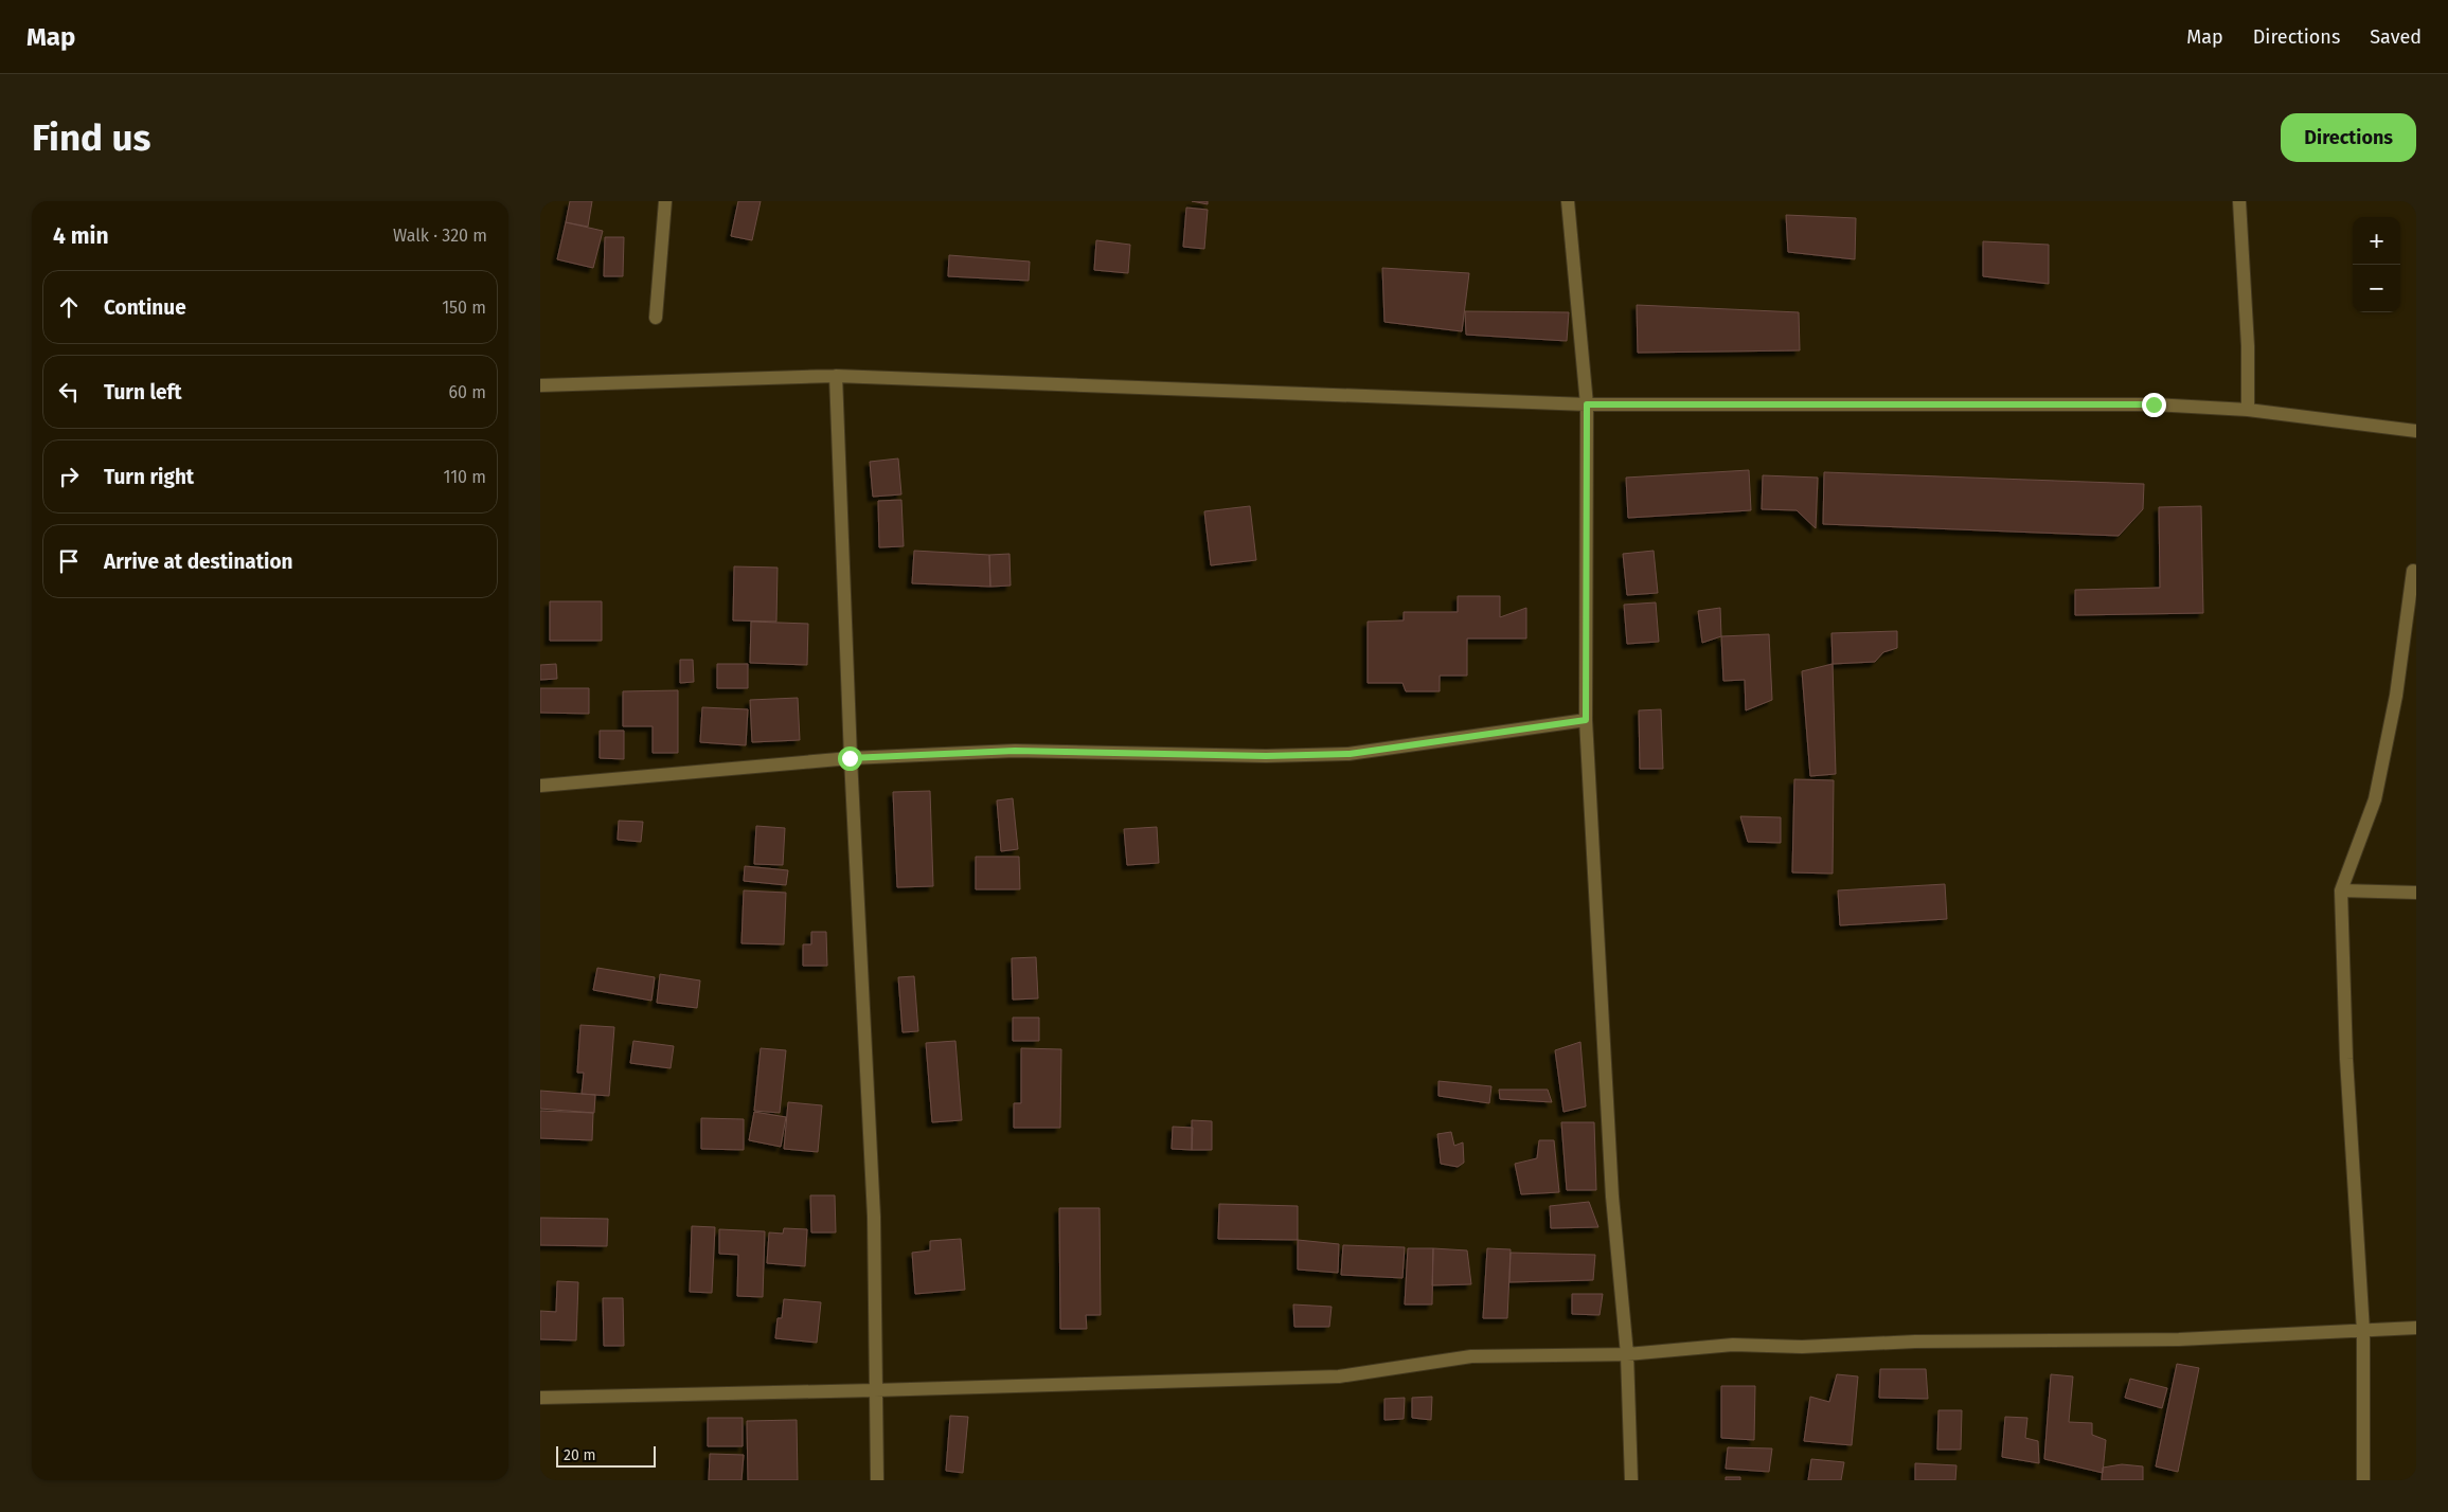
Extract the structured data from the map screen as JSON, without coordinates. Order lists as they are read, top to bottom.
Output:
{
  "scale_bar": "20 m",
  "page": {
    "header": "Map",
    "nav": ["Map", "Directions", "Saved"],
    "buttons": "Directions",
    "title": "Find us",
    "heading": ["4 min", "Walk · 320 m"],
    "map_buttons": ["+", "−"],
    "list": [
      ["Continue", "150 m"],
      ["Turn left", "60 m"],
      ["Turn right", "110 m"],
      "Arrive at destination"
    ],
    "scale": "20 m"
  }
}
